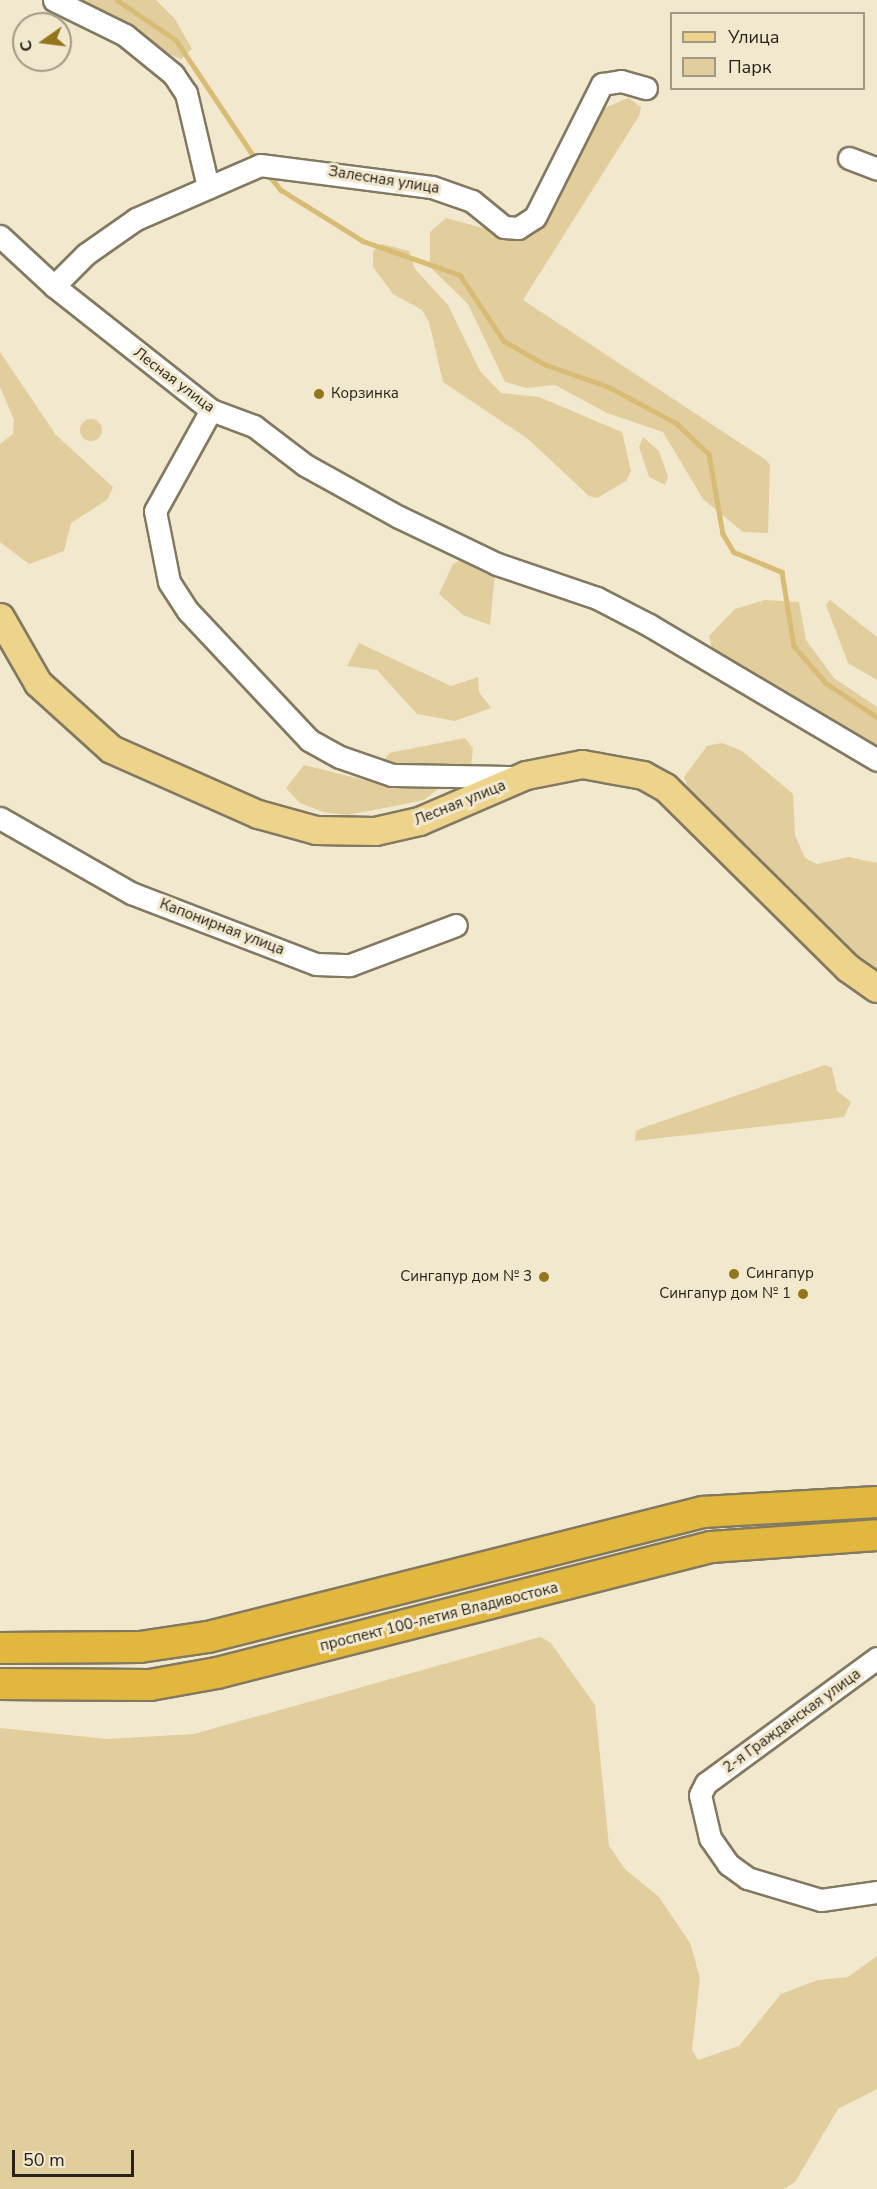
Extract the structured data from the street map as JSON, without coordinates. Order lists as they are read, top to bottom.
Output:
{
  "streets": {
    "highway": ["проспект 100-летия Владивостока"],
    "main road": ["Лесная улица"],
    "street": ["Залесная улица", "Капонирная улица", "2-я Гражданская улица"]
  },
  "crossings": [
    ["Залесная улица", "Лесная улица"]
  ],
  "places": [
    "Корзинка",
    "Сингапур",
    "Сингапур дом № 3",
    "Сингапур дом № 1"
  ],
  "legend": ["Улица", "Парк"],
  "scale_bar": "50 m",
  "north": "left"
}
